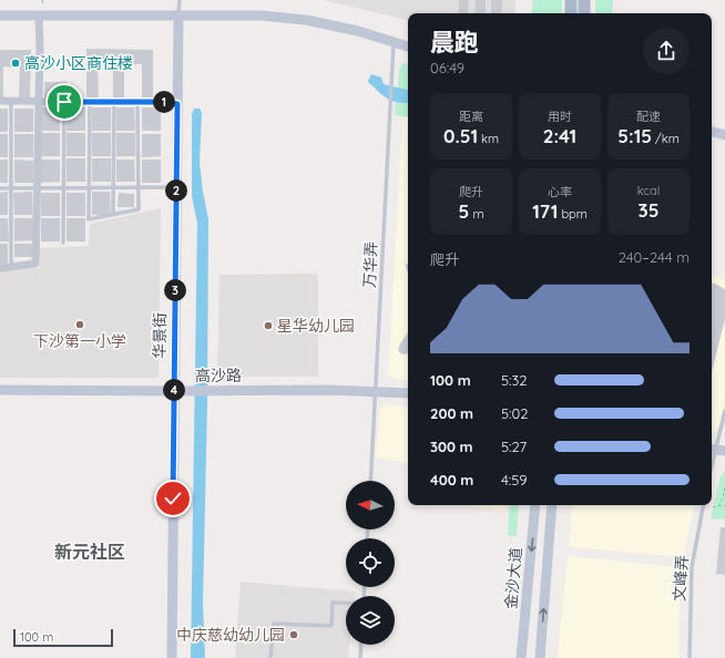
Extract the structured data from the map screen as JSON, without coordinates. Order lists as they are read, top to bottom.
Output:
{
  "streets": {
    "street": ["华景街", "高沙路", "金沙大道"],
    "lane": ["万华弄", "文峰弄"]
  },
  "crossings": [
    ["万华弄", "高沙路"],
    ["华景街", "高沙路"]
  ],
  "districts": ["新元社区"],
  "places": [
    "高沙小区商住楼",
    "下沙第一小学",
    "星华幼儿园",
    "中庆慈幼幼儿园"
  ],
  "scale_bar": "100 m",
  "north": "left",
  "page": {
    "heading": ["晨跑", "06:49"],
    "stats": [
      ["距离", "0.51 km"],
      ["用时", "2:41"],
      ["配速", "5:15 /km"],
      ["爬升", "5 m"],
      ["心率", "171 bpm"],
      ["kcal", "35"]
    ],
    "pins": [
      "1",
      "2",
      "3",
      "4"
    ],
    "chart": ["爬升", "240–244 m"],
    "list": [
      {
        "name": "100 m",
        "note": "5:32"
      },
      {
        "name": "200 m",
        "note": "5:02"
      },
      {
        "name": "300 m",
        "note": "5:27"
      },
      {
        "name": "400 m",
        "note": "4:59"
      }
    ],
    "scale": "100 m"
  }
}
